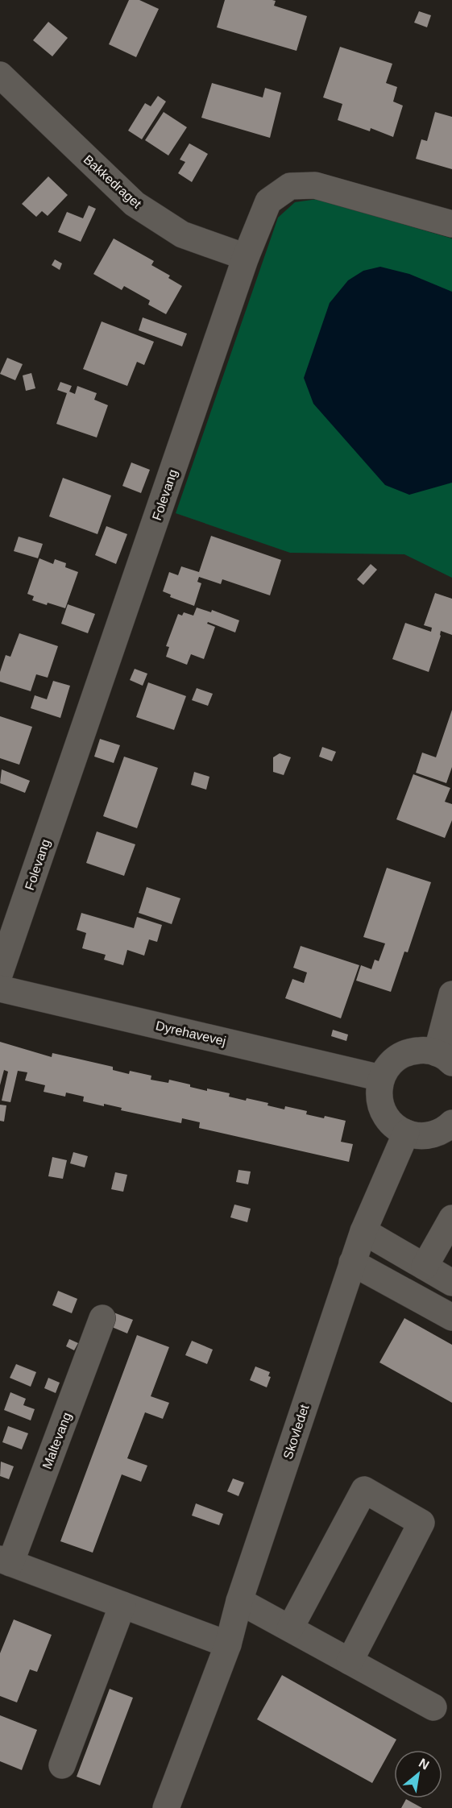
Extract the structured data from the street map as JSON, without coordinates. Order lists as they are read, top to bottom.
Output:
{
  "streets": {
    "street": [
      "Bakkedraget",
      "Folevang",
      "Dyrehavevej",
      "Skovledet",
      "Maltevang"
    ]
  },
  "crossings": [
    ["Bakkedraget", "Folevang"],
    ["Skovledet", "Maltevang"]
  ],
  "north": "top right"
}
